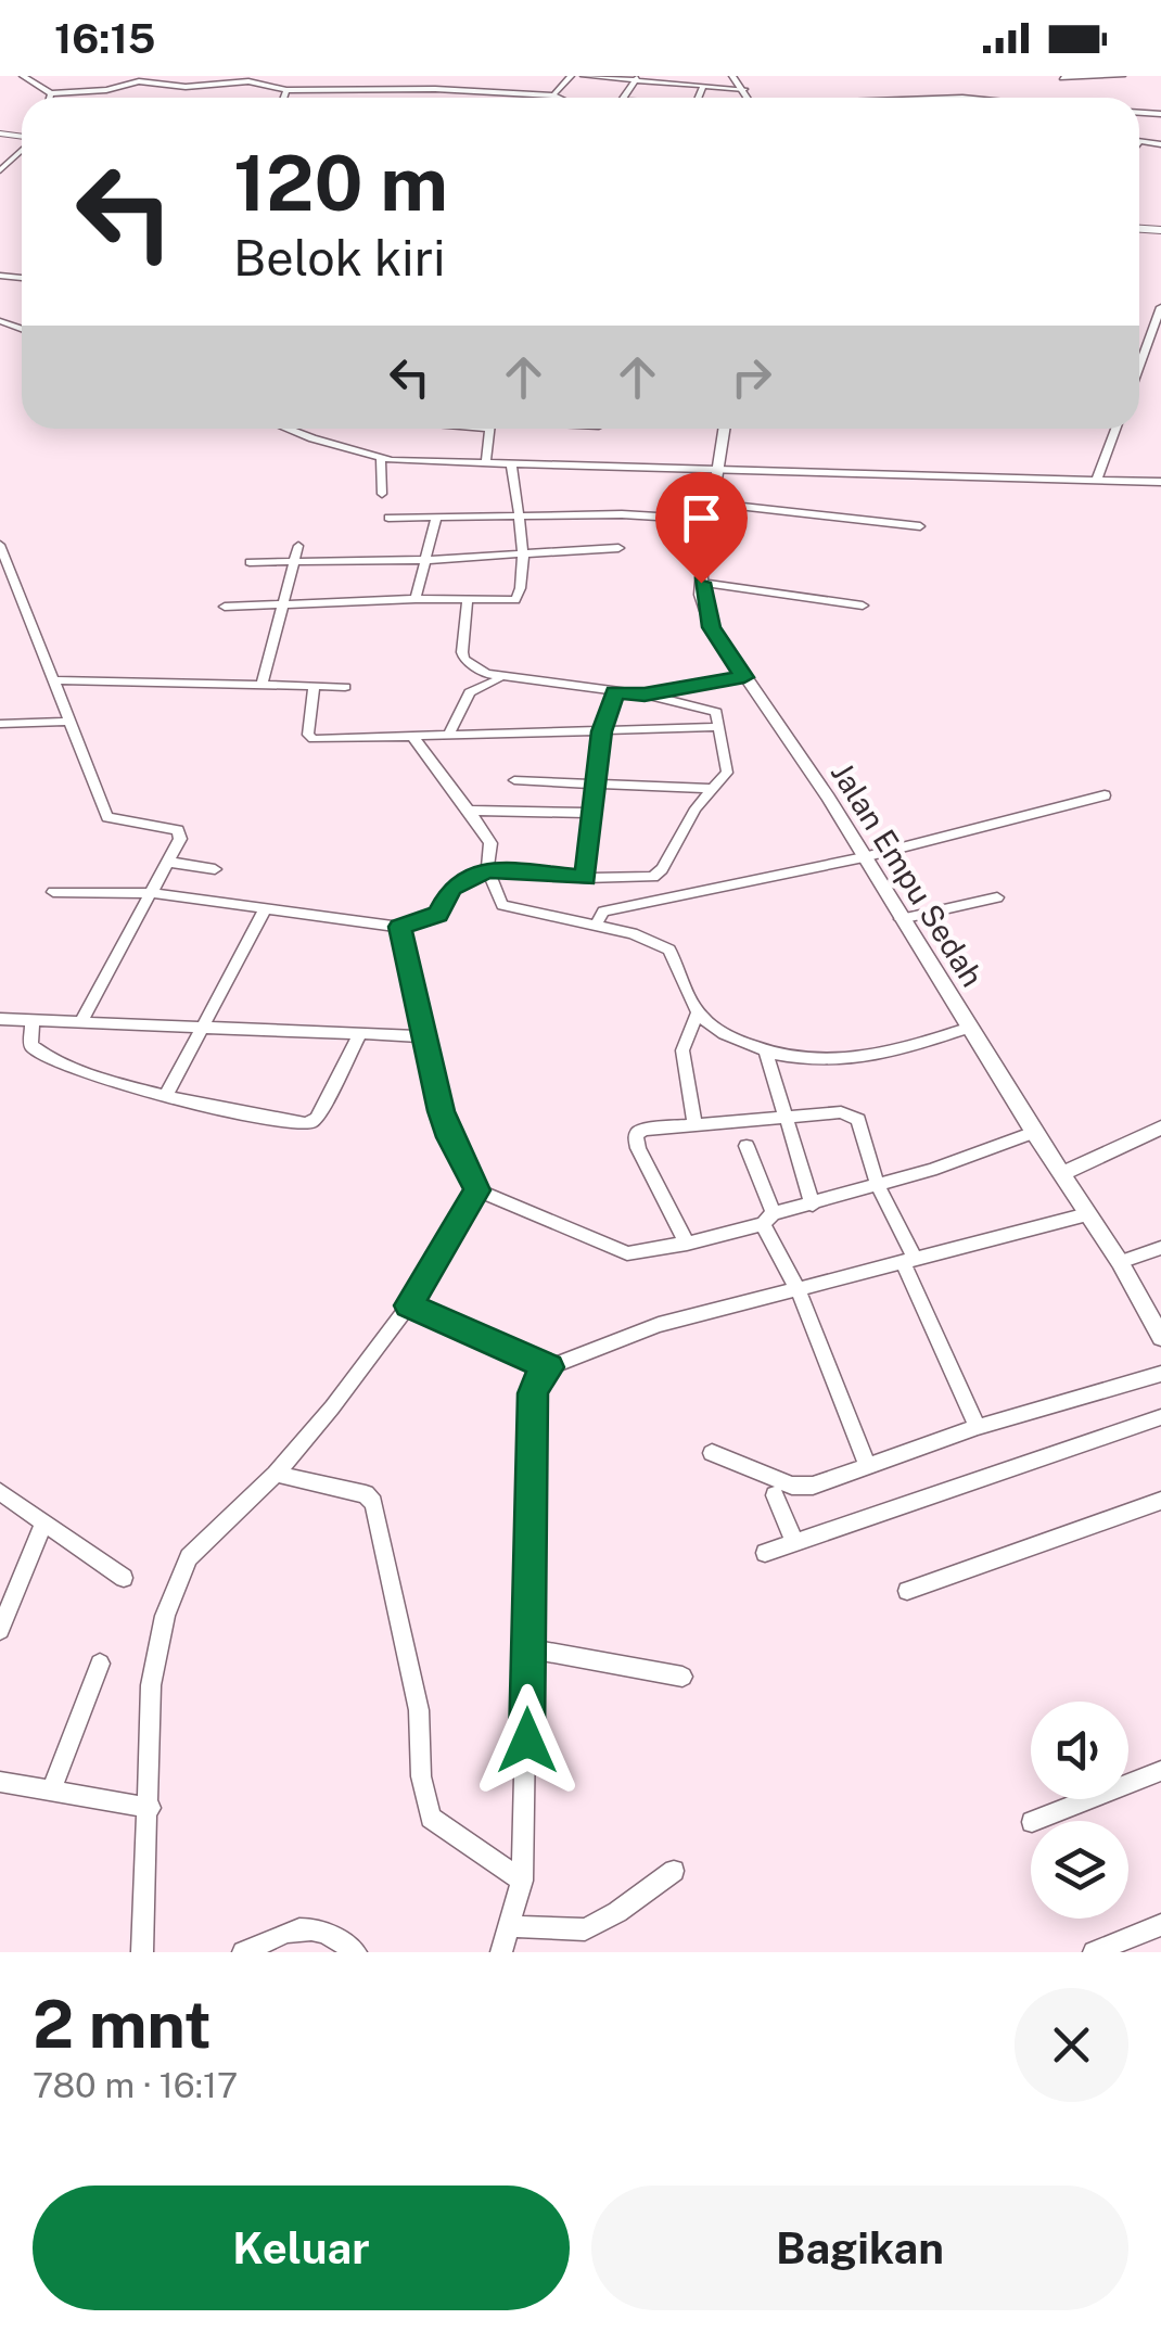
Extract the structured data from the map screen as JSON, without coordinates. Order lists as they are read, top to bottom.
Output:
{
  "streets": {
    "street": ["Jalan Empu Sedah"]
  },
  "page": {
    "status": "16:15",
    "turn": ["120 m", "Belok kiri"],
    "heading": ["2 mnt", "780 m · 16:17"],
    "buttons": ["Keluar", "Bagikan"]
  }
}
